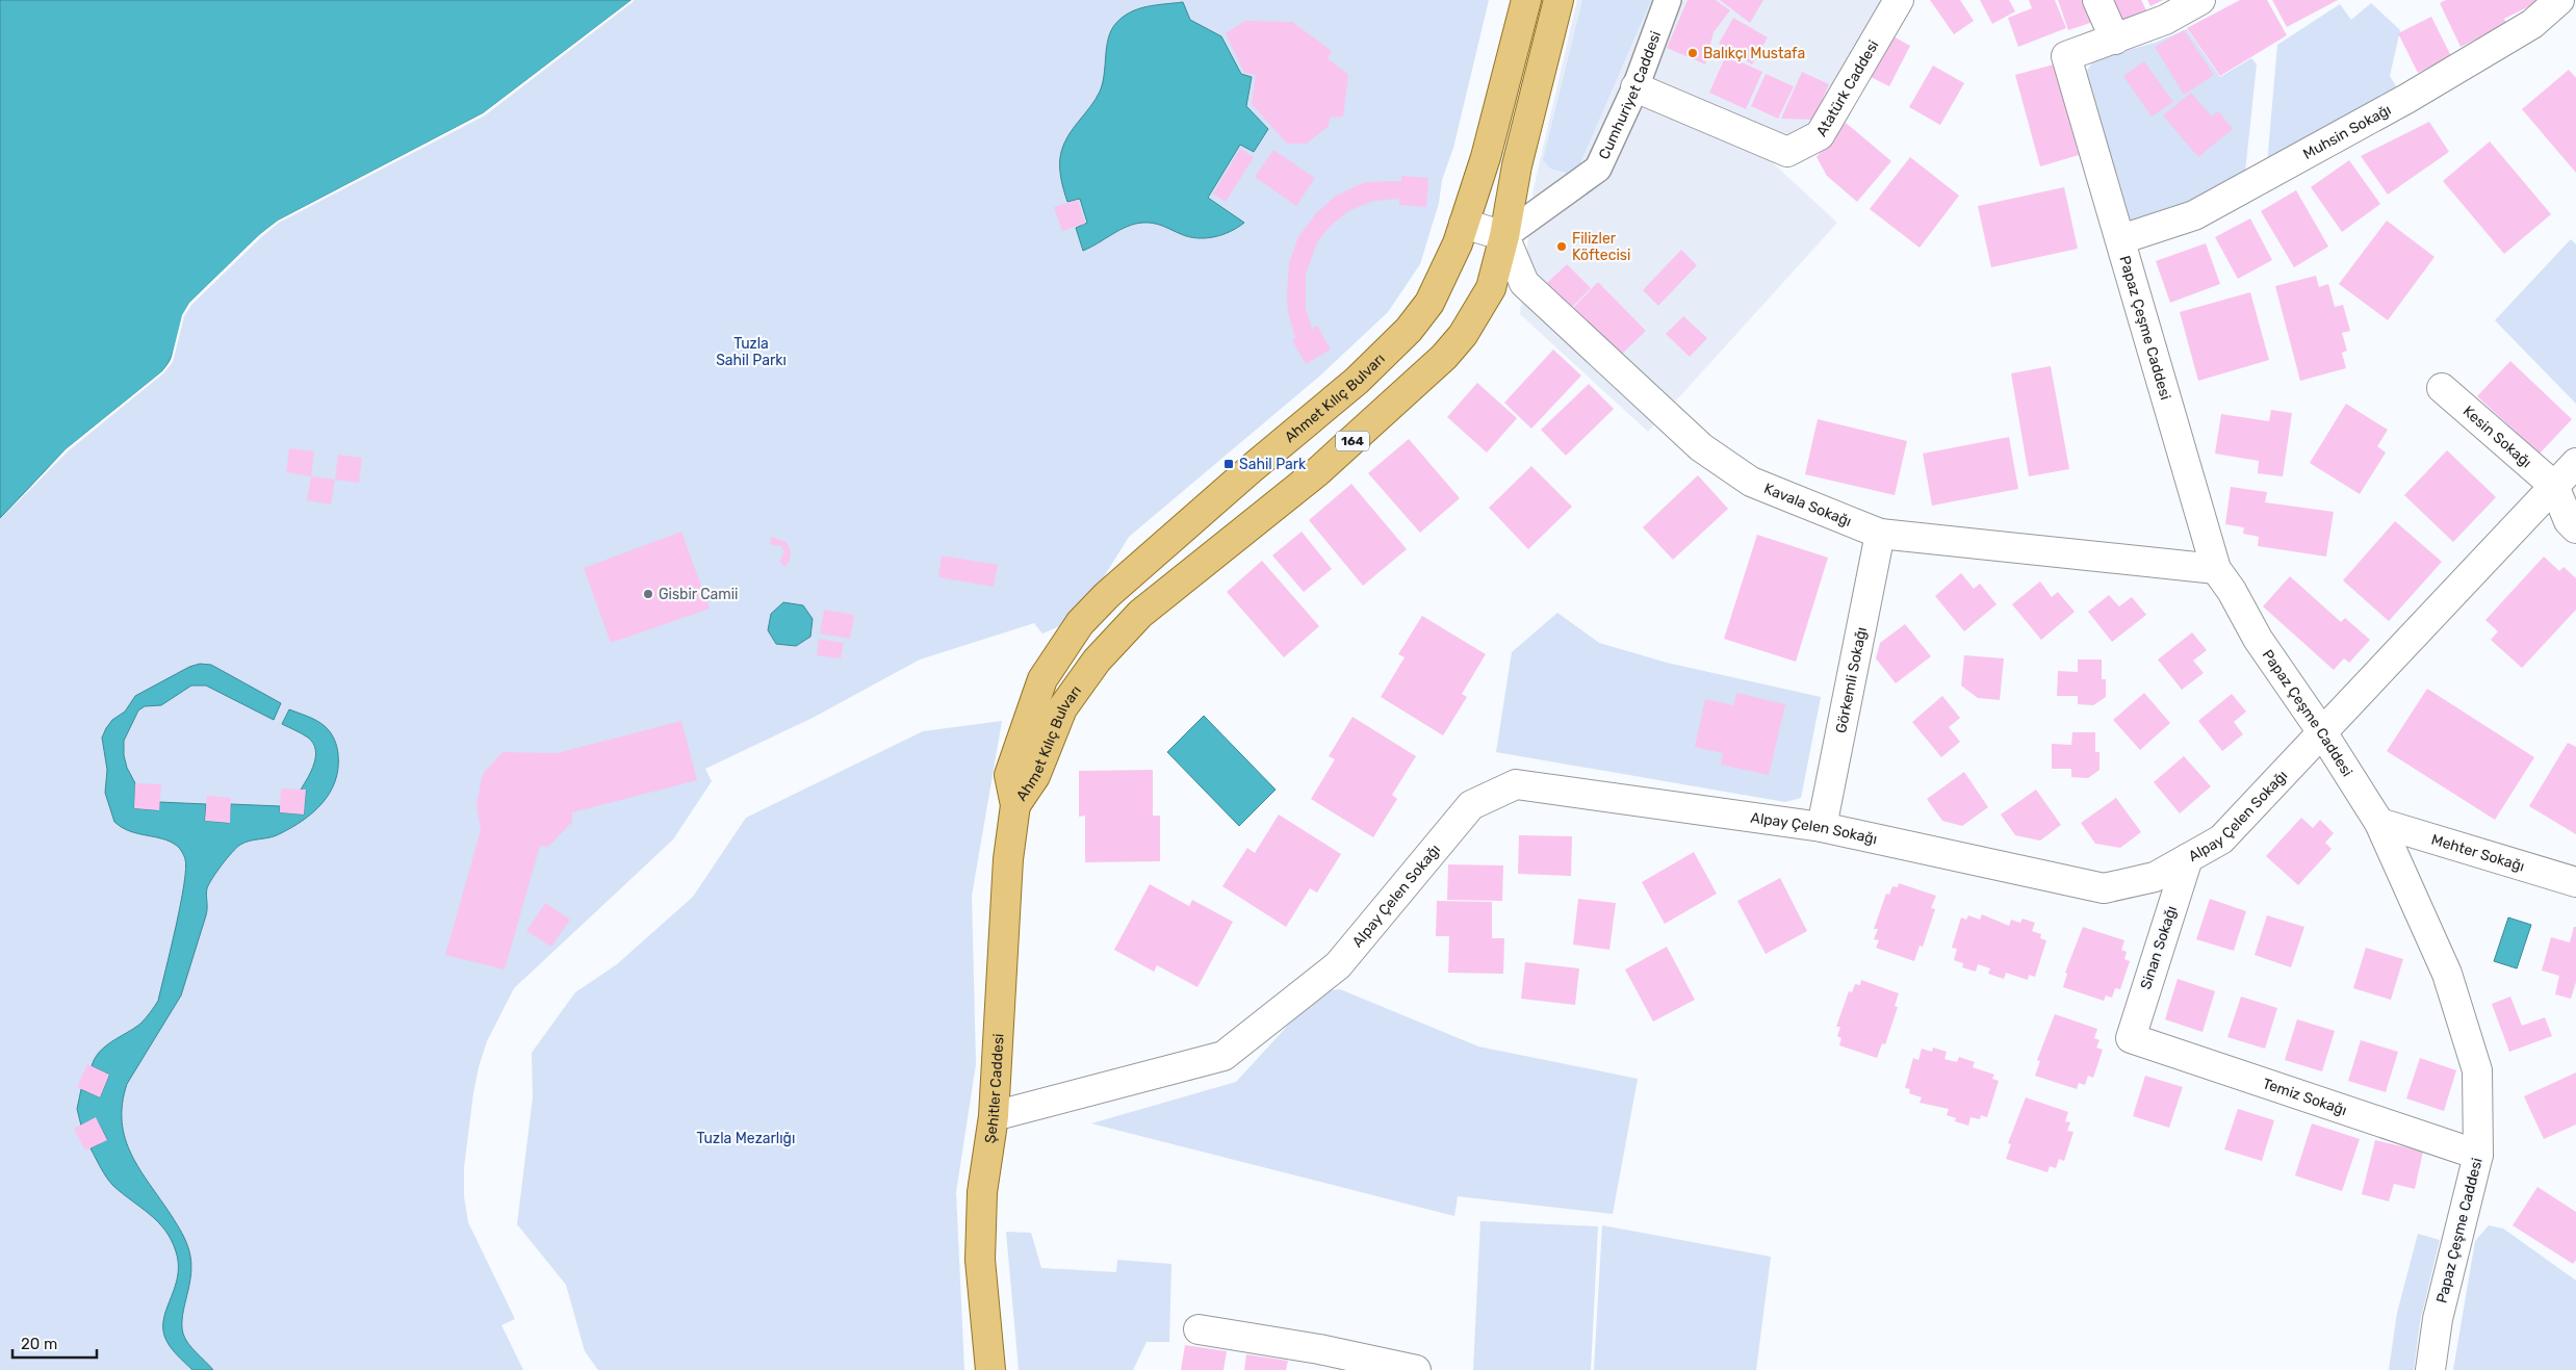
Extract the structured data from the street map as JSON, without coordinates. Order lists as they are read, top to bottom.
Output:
{
  "streets": {
    "main road": ["Ahmet Kılıç Bulvarı", "164", "Şehitler Caddesi"],
    "street": [
      "Atatürk Caddesi",
      "Cumhuriyet Caddesi",
      "Muhsin Sokağı",
      "Papaz Çeşme Caddesi",
      "Kesin Sokağı",
      "Kavala Sokağı",
      "Görkemli Sokağı",
      "Alpay Çelen Sokağı",
      "Mehter Sokağı",
      "Sinan Sokağı",
      "Temiz Sokağı"
    ]
  },
  "crossings": [
    ["Atatürk Caddesi", "Cumhuriyet Caddesi"],
    ["Cumhuriyet Caddesi", "Ahmet Kılıç Bulvarı"],
    ["Cumhuriyet Caddesi", "Kavala Sokağı"],
    ["Muhsin Sokağı", "Papaz Çeşme Caddesi"],
    ["Papaz Çeşme Caddesi", "Kavala Sokağı"],
    ["Papaz Çeşme Caddesi", "Alpay Çelen Sokağı"],
    ["Papaz Çeşme Caddesi", "Mehter Sokağı"],
    ["Papaz Çeşme Caddesi", "Temiz Sokağı"],
    ["Ahmet Kılıç Bulvarı", "Kavala Sokağı"],
    ["Ahmet Kılıç Bulvarı", "Şehitler Caddesi"],
    ["Kesin Sokağı", "Alpay Çelen Sokağı"],
    ["Kavala Sokağı", "Görkemli Sokağı"],
    ["Görkemli Sokağı", "Alpay Çelen Sokağı"],
    ["Alpay Çelen Sokağı", "Sinan Sokağı"],
    ["Alpay Çelen Sokağı", "Şehitler Caddesi"],
    ["Sinan Sokağı", "Temiz Sokağı"]
  ],
  "parks": ["Tuzla Sahil Parkı", "Tuzla Mezarlığı"],
  "places": {
    "other": ["Balıkçı Mustafa", "Filizler Köftecisi", "Gisbir Camii"],
    "transit": ["Sahil Park"]
  },
  "scale_bar": "20 m"
}
